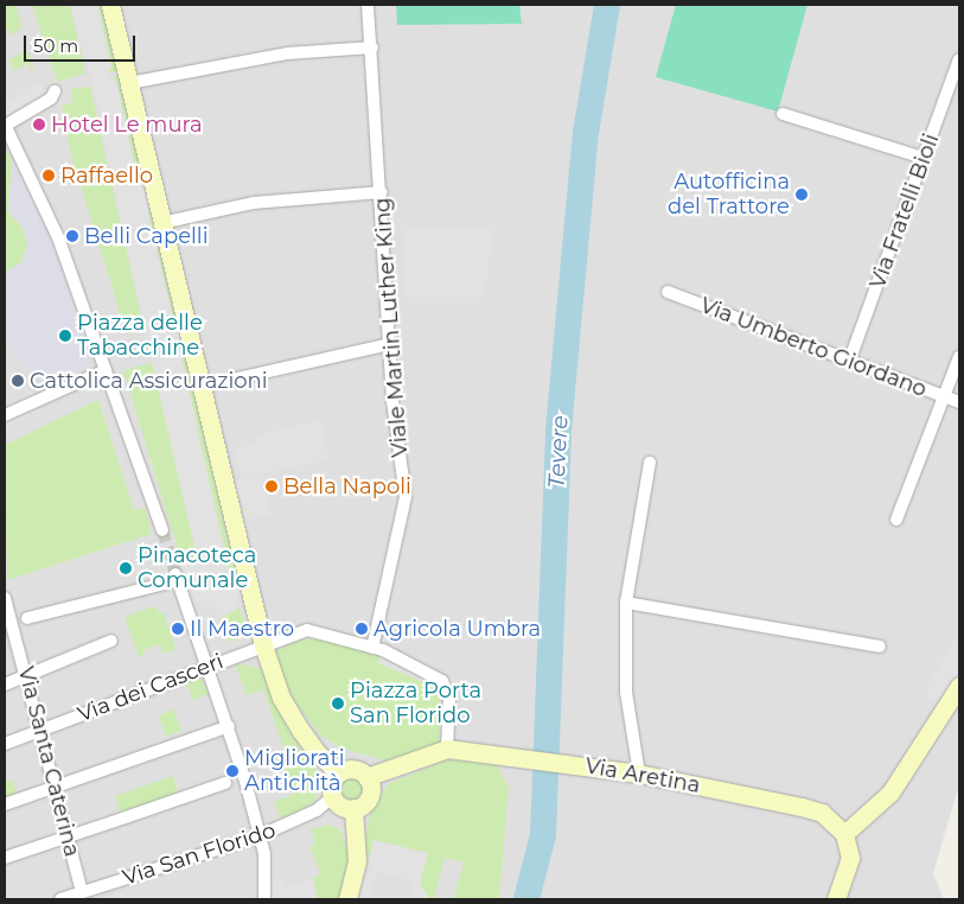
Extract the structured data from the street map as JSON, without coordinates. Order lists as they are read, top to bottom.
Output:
{
  "streets": {
    "main road": ["Via Aretina"],
    "street": [
      "Via Fratelli Bioli",
      "Viale Martin Luther King",
      "Via Umberto Giordano",
      "Via dei Casceri",
      "Via Santa Caterina",
      "Via San Florido"
    ]
  },
  "crossings": [
    ["Via Fratelli Bioli", "Via Umberto Giordano"],
    ["Via dei Casceri", "Via Santa Caterina"],
    ["Via Santa Caterina", "Via San Florido"],
    ["Via Aretina", "Via San Florido"]
  ],
  "water": ["Tevere"],
  "places": [
    "Hotel Le mura",
    "Raffaello",
    "Autofficina del Trattore",
    "Belli Capelli",
    "Piazza delle Tabacchine",
    "Cattolica Assicurazioni",
    "Bella Napoli",
    "Pinacoteca Comunale",
    "Il Maestro",
    "Agricola Umbra",
    "Piazza Porta San Florido",
    "Migliorati Antichità"
  ],
  "scale_bar": "50 m"
}
